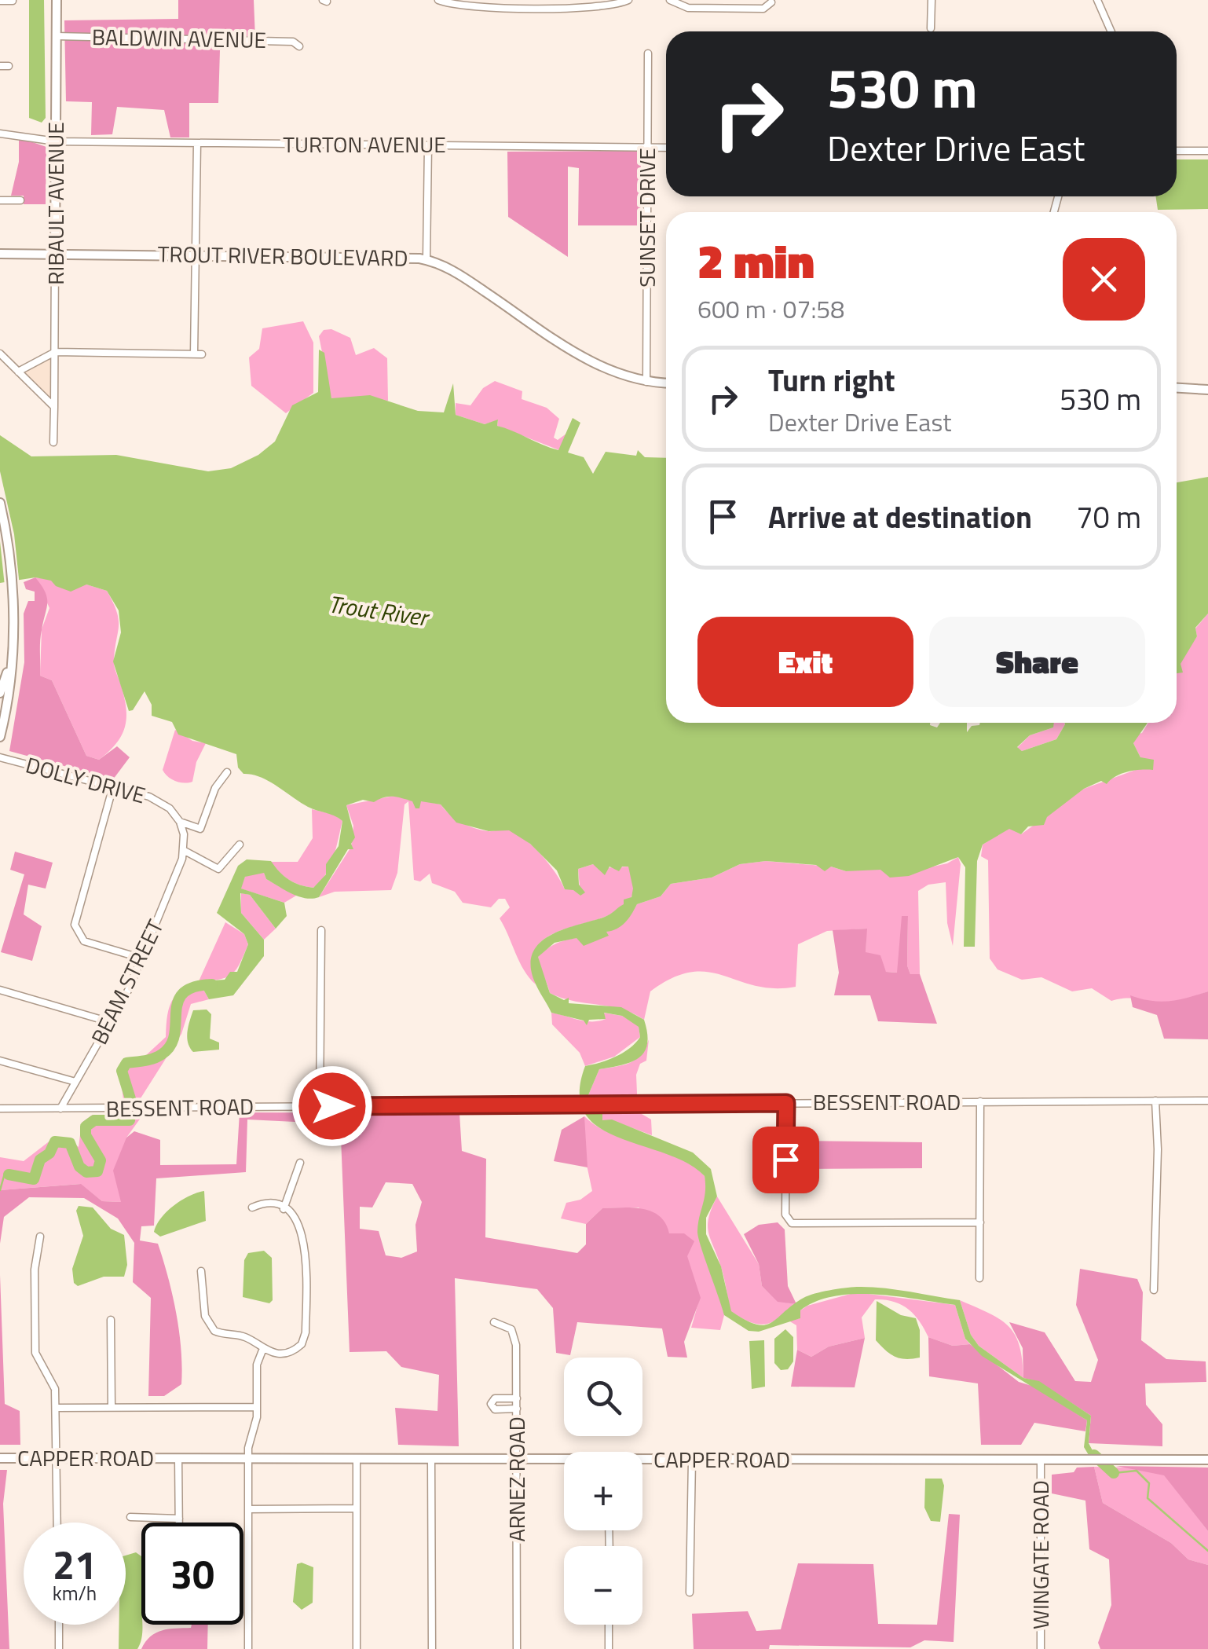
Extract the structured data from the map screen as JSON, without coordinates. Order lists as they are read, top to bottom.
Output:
{
  "streets": {
    "street": [
      "BALDWIN AVENUE",
      "TURTON AVENUE",
      "RIBAULT AVENUE",
      "SUNSET DRIVE",
      "TROUT RIVER BOULEVARD",
      "DOLLY DRIVE",
      "BEAM STREET",
      "BESSENT ROAD",
      "CAPPER ROAD",
      "ARNEZ ROAD",
      "WINGATE ROAD"
    ]
  },
  "crossings": [
    ["BALDWIN AVENUE", "RIBAULT AVENUE"],
    ["TURTON AVENUE", "RIBAULT AVENUE"],
    ["TURTON AVENUE", "SUNSET DRIVE"],
    ["RIBAULT AVENUE", "TROUT RIVER BOULEVARD"],
    ["SUNSET DRIVE", "TROUT RIVER BOULEVARD"],
    ["BEAM STREET", "BESSENT ROAD"],
    ["CAPPER ROAD", "ARNEZ ROAD"],
    ["CAPPER ROAD", "WINGATE ROAD"]
  ],
  "water": ["Trout River"],
  "page": {
    "turn": ["530 m", "Dexter Drive East"],
    "heading": ["2 min", "600 m · 07:58"],
    "list": [
      {
        "name": "Turn right",
        "note": "Dexter Drive East",
        "value": "530 m"
      },
      {
        "name": "Arrive at destination",
        "value": "70 m"
      }
    ],
    "buttons": ["Exit", "Share"],
    "map_buttons": ["+", "−"],
    "speed": "21 km/h",
    "limit": "30"
  }
}
